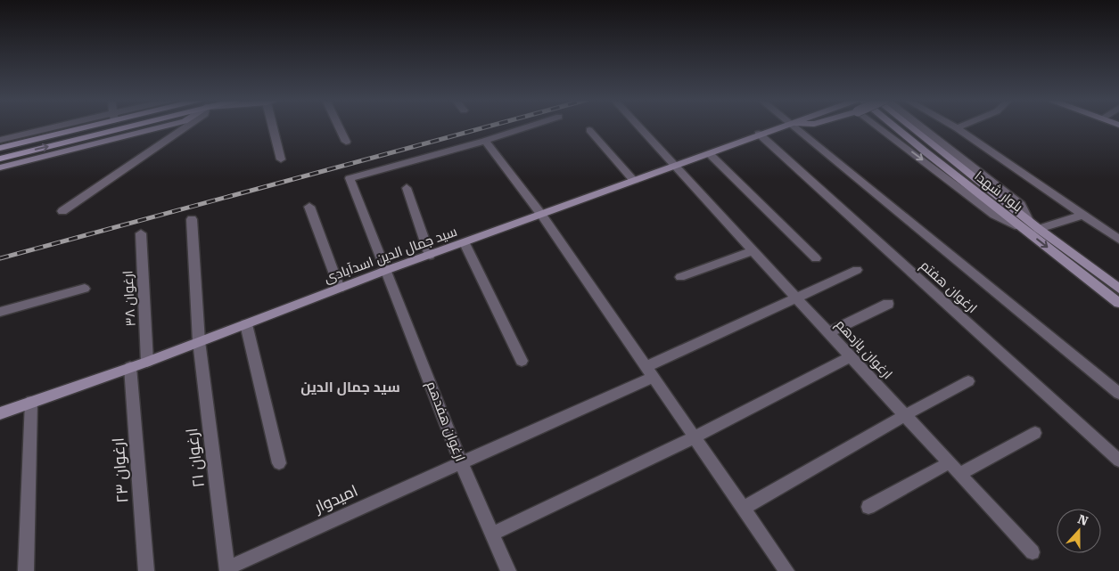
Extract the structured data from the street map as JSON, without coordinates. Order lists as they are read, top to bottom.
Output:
{
  "streets": {
    "street": [
      "بلوار شهدا",
      "سید جمال الدین اسدآبادی",
      "ارغوان هفتم",
      "ارغوان ۳۸",
      "ارغوان یازدهم",
      "ارغوان هفدهم",
      "ارغوان ۲۱",
      "ارغوان ۲۳",
      "امیدوار"
    ]
  },
  "crossings": [
    ["سید جمال الدین اسدآبادی", "ارغوان هفتم"],
    ["سید جمال الدین اسدآبادی", "ارغوان ۳۸"],
    ["سید جمال الدین اسدآبادی", "ارغوان یازدهم"],
    ["سید جمال الدین اسدآبادی", "ارغوان هفدهم"],
    ["سید جمال الدین اسدآبادی", "ارغوان ۲۱"],
    ["سید جمال الدین اسدآبادی", "ارغوان ۲۳"],
    ["ارغوان یازدهم", "امیدوار"],
    ["ارغوان هفدهم", "امیدوار"],
    ["ارغوان ۲۱", "امیدوار"]
  ],
  "districts": ["سید جمال الدین"],
  "north": "top"
}
